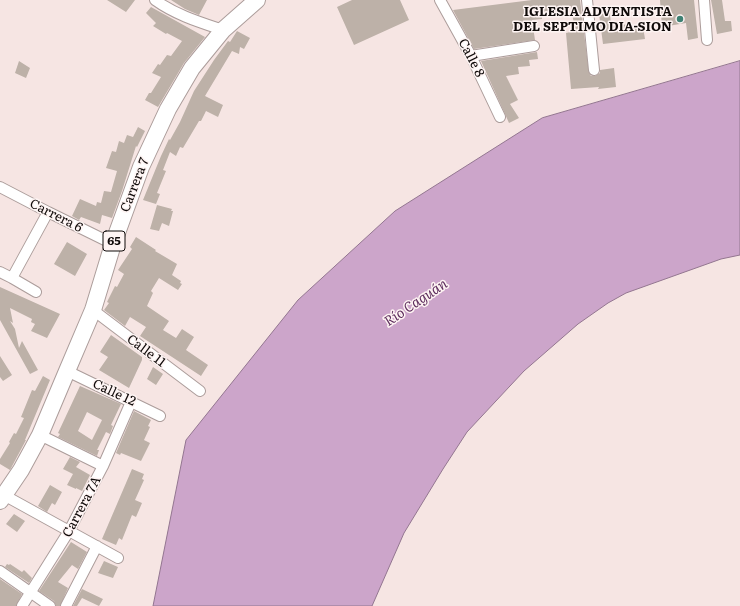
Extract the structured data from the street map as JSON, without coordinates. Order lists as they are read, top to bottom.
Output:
{
  "streets": {
    "main road": ["Carrera 7", "65"],
    "street": [
      "Calle 8",
      "Carrera 6",
      "Calle 11",
      "Calle 12",
      "Carrera 7A"
    ]
  },
  "crossings": [
    ["Carrera 7", "Carrera 6"],
    ["Carrera 7", "Calle 11"],
    ["Carrera 7", "Calle 12"],
    ["Calle 12", "Carrera 7A"]
  ],
  "water": ["Río Caguán"],
  "places": ["IGLESIA ADVENTISTA DEL SEPTIMO DIA-SION"]
}
